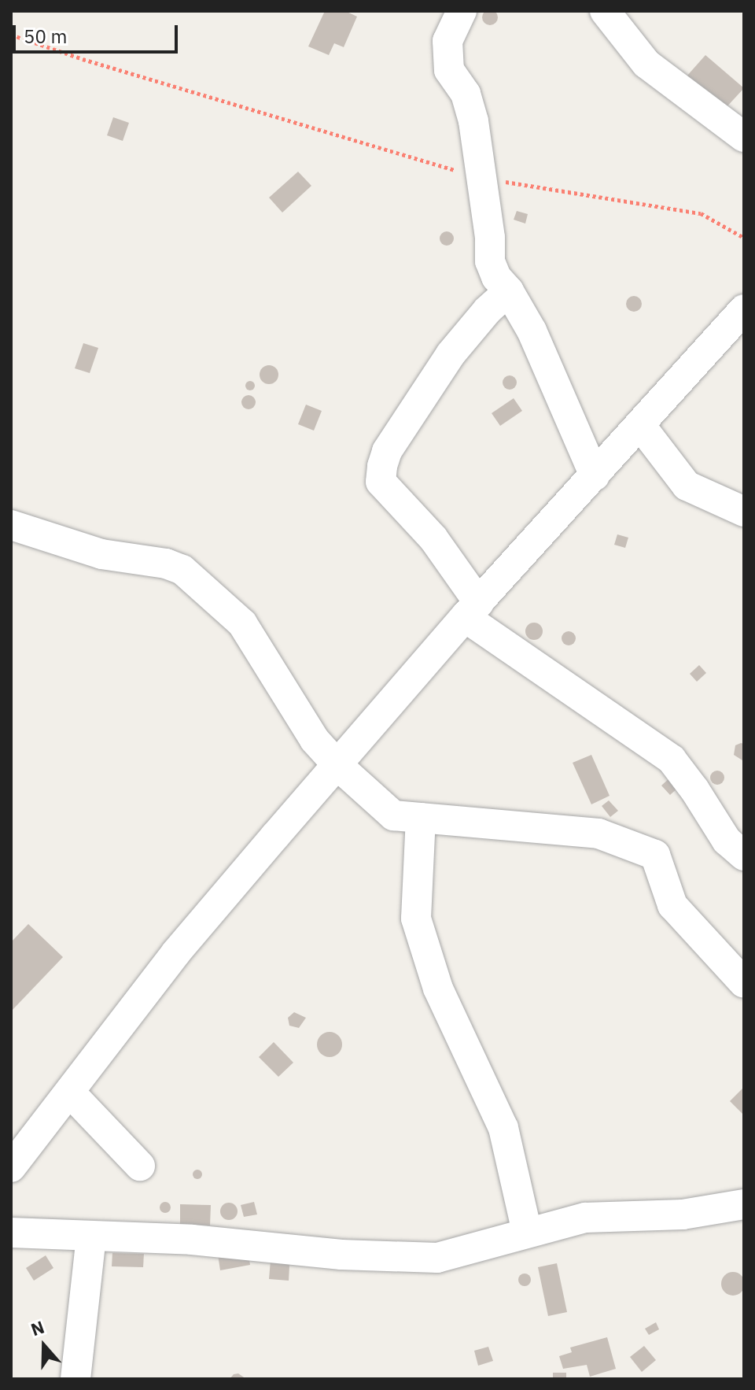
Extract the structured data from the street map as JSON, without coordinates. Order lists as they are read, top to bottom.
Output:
{
  "scale_bar": "50 m",
  "north": "top"
}
